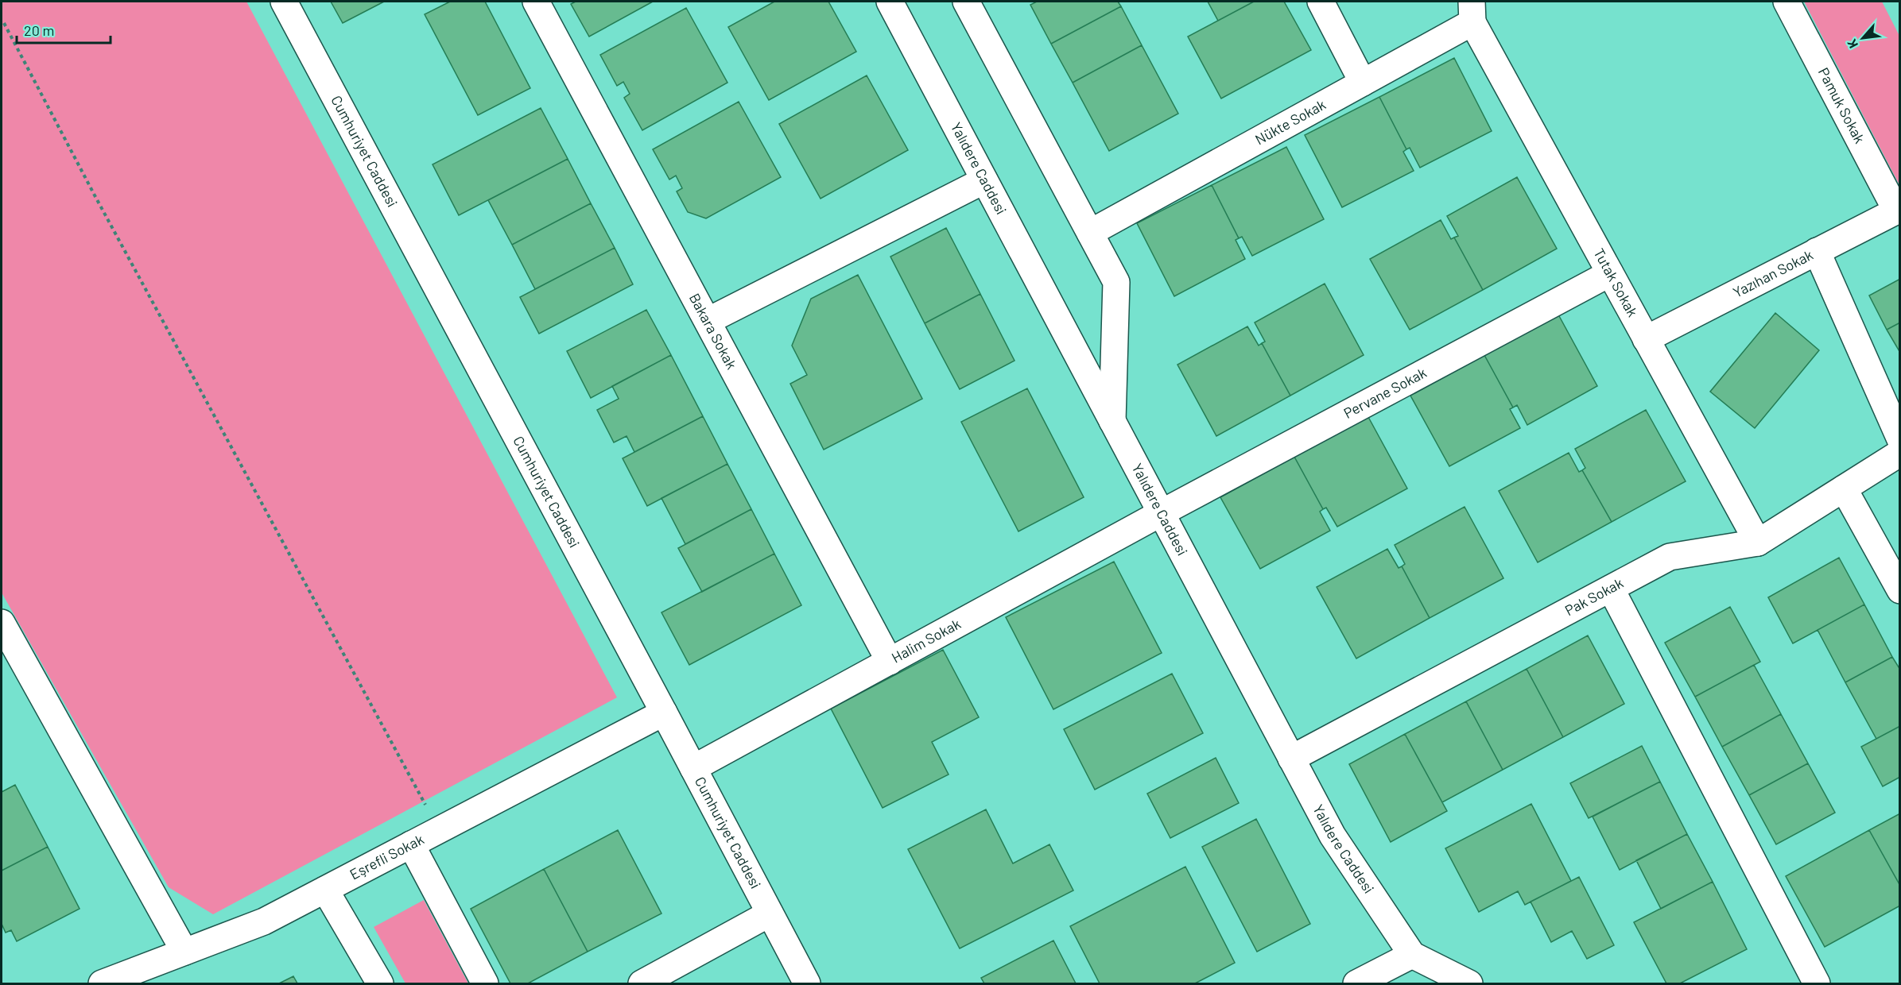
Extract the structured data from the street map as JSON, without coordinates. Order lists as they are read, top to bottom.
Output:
{
  "streets": {
    "street": [
      "Pamuk Sokak",
      "Nükte Sokak",
      "Cumhuriyet Caddesi",
      "Yalıdere Caddesi",
      "Yazıhan Sokak",
      "Tutak Sokak",
      "Bakara Sokak",
      "Pervane Sokak",
      "Pak Sokak",
      "Halim Sokak",
      "Eşrefli Sokak"
    ]
  },
  "crossings": [
    ["Pamuk Sokak", "Yazıhan Sokak"],
    ["Nükte Sokak", "Tutak Sokak"],
    ["Cumhuriyet Caddesi", "Halim Sokak"],
    ["Cumhuriyet Caddesi", "Eşrefli Sokak"],
    ["Yalıdere Caddesi", "Pervane Sokak"],
    ["Yalıdere Caddesi", "Pak Sokak"],
    ["Yalıdere Caddesi", "Halim Sokak"],
    ["Yazıhan Sokak", "Tutak Sokak"],
    ["Tutak Sokak", "Pervane Sokak"],
    ["Tutak Sokak", "Pak Sokak"],
    ["Bakara Sokak", "Halim Sokak"],
    ["Pervane Sokak", "Halim Sokak"]
  ],
  "scale_bar": "20 m",
  "north": "bottom left"
}
